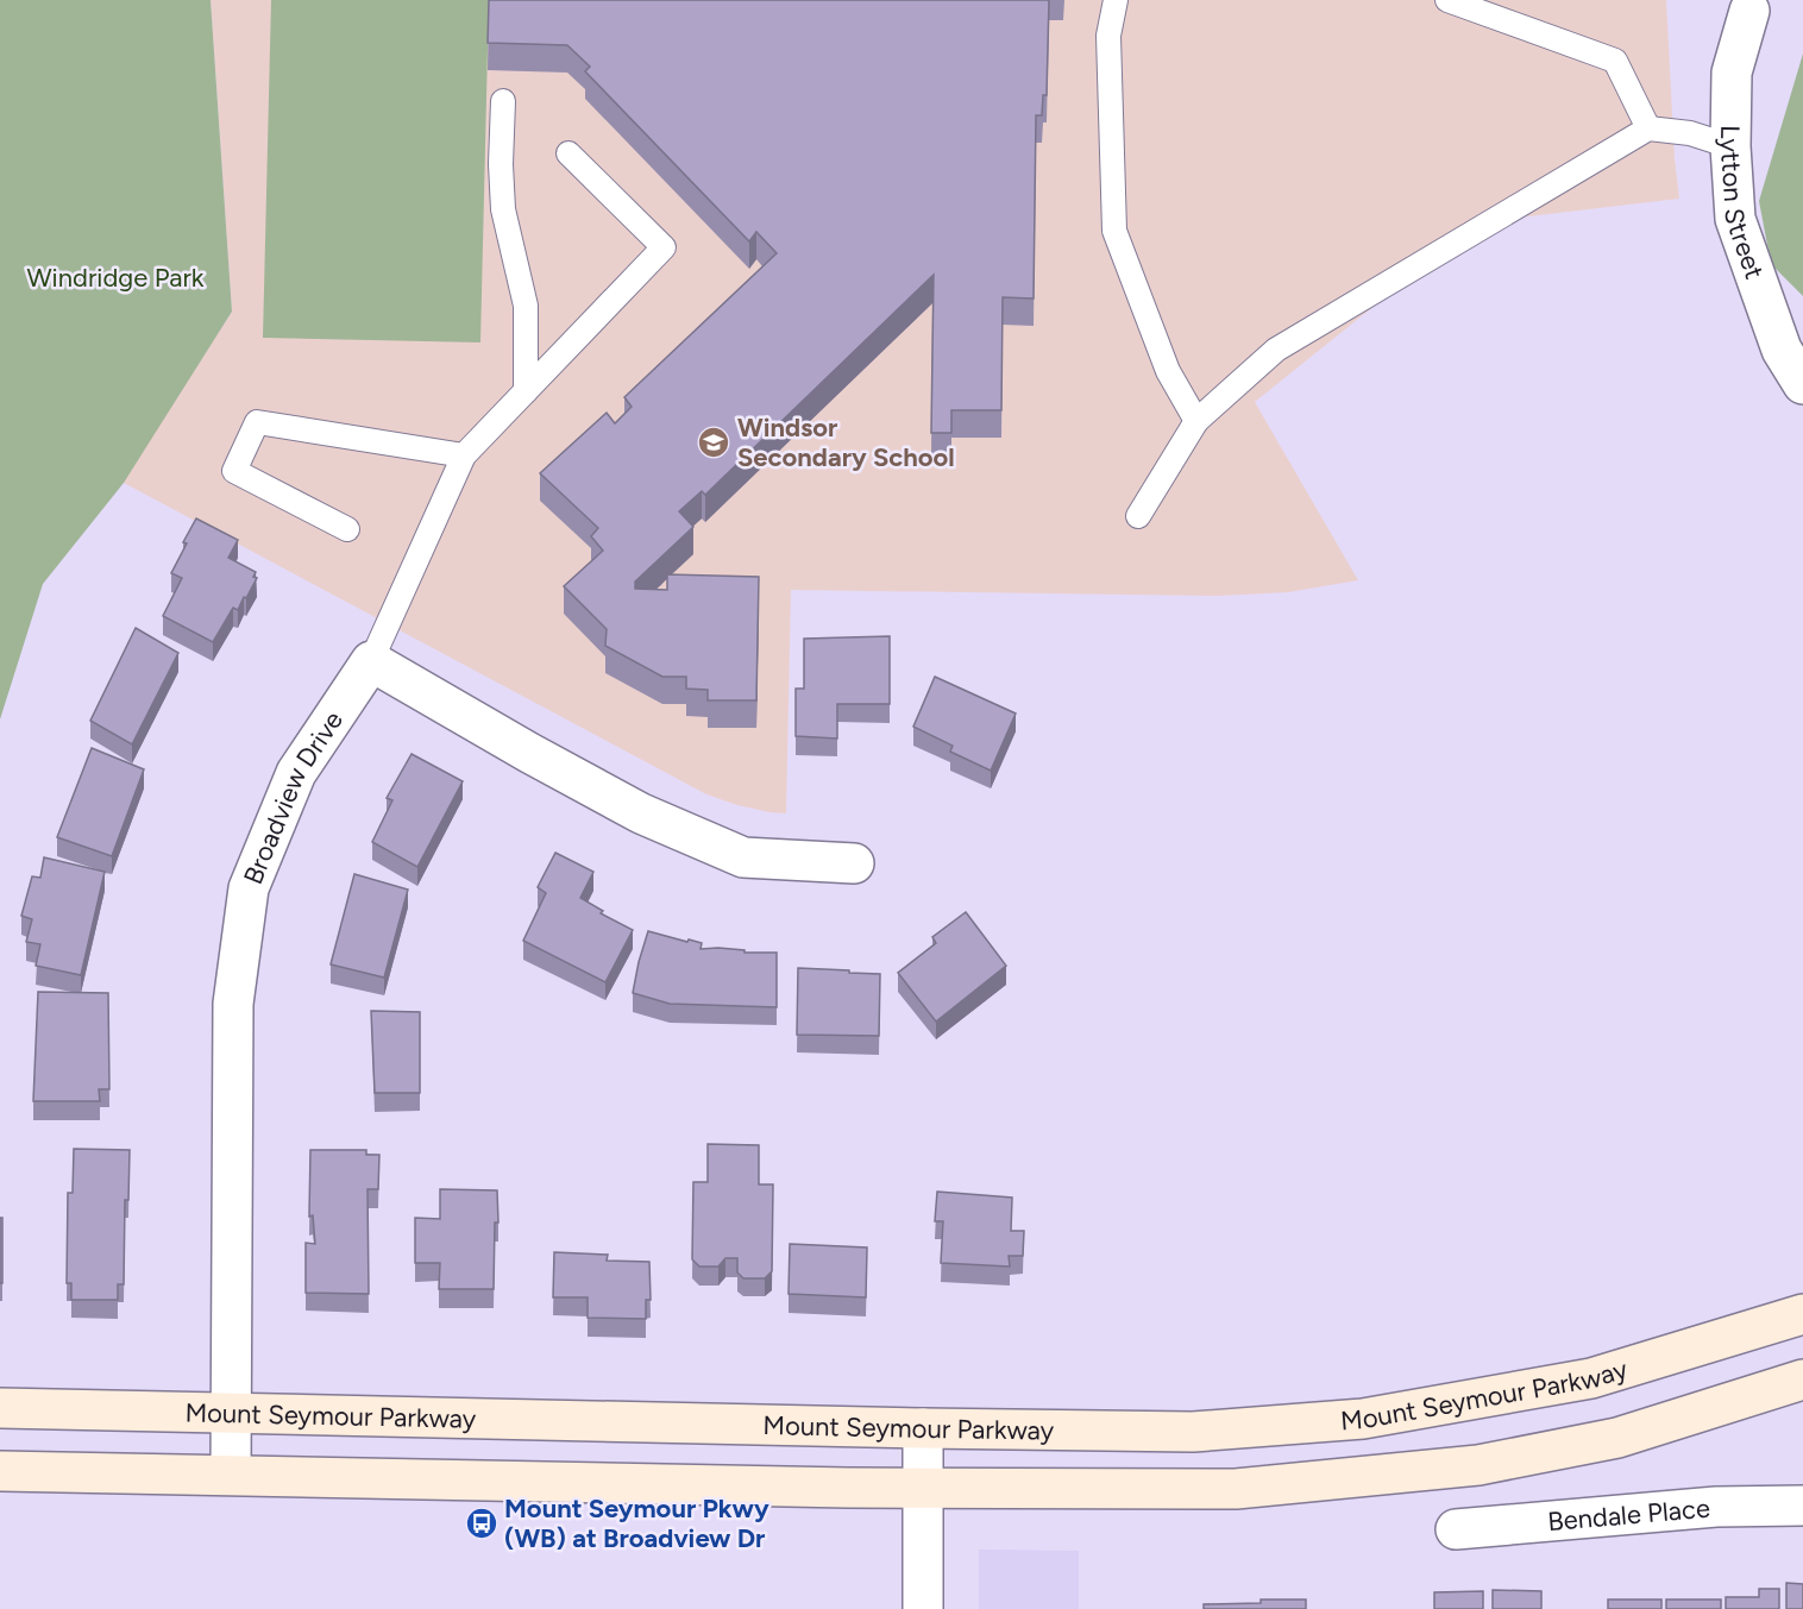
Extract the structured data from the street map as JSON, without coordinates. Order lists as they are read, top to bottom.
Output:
{
  "streets": {
    "main road": ["Mount Seymour Parkway"],
    "street": ["Lytton Street", "Broadview Drive", "Bendale Place"]
  },
  "crossings": [
    ["Broadview Drive", "Mount Seymour Parkway"]
  ],
  "parks": ["Windridge Park"],
  "places": {
    "school or university": ["Windsor Secondary School"],
    "bus stop": ["Mount Seymour Pkwy (WB) at Broadview Dr"]
  }
}
